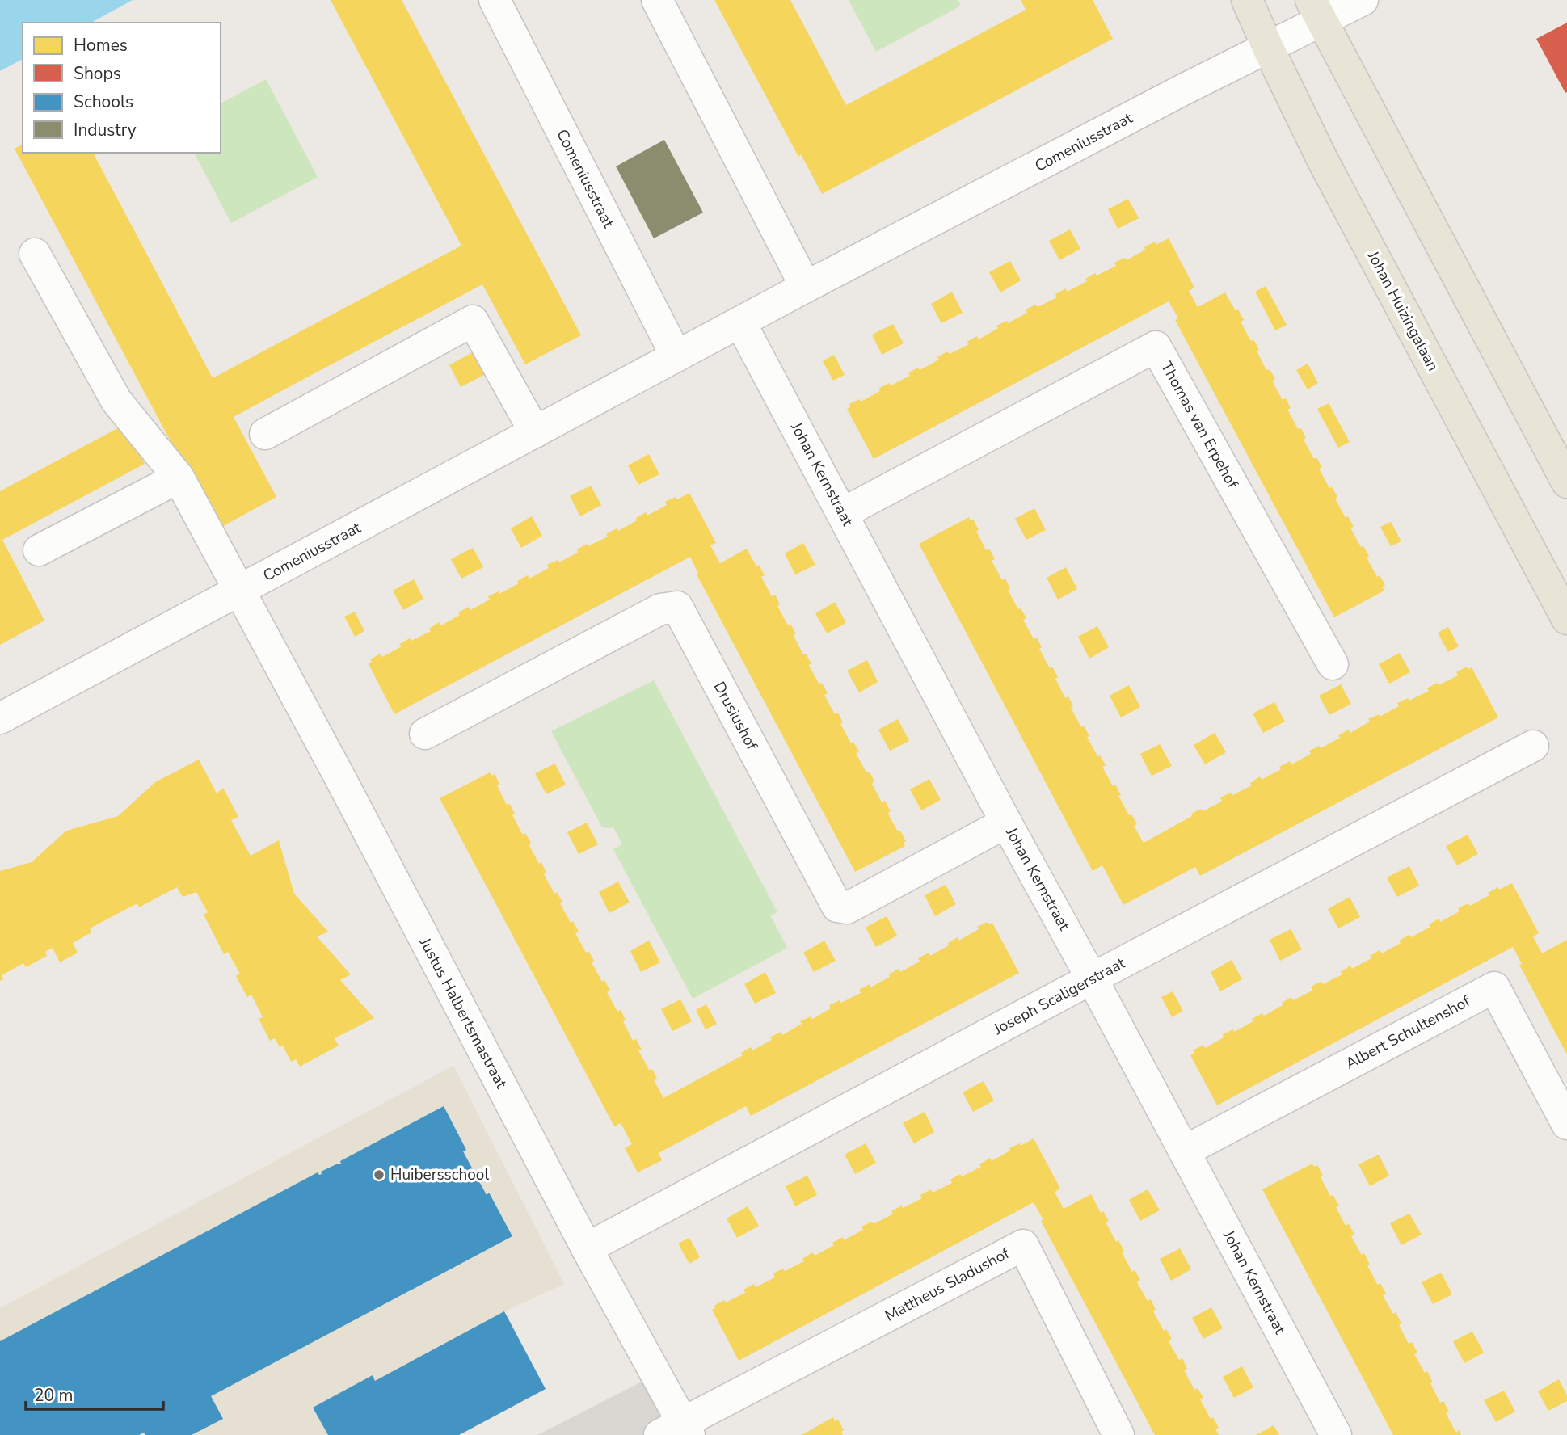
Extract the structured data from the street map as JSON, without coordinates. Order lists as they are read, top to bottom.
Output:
{
  "streets": {
    "main road": ["Johan Huizingalaan"],
    "street": [
      "Comeniusstraat",
      "Thomas van Erpehof",
      "Johan Kernstraat",
      "Drusiushof",
      "Joseph Scaligerstraat",
      "Justus Halbertsmastraat",
      "Albert Schultenshof",
      "Mattheus Sladushof"
    ]
  },
  "crossings": [
    ["Comeniusstraat", "Johan Huizingalaan"],
    ["Comeniusstraat", "Johan Kernstraat"],
    ["Comeniusstraat", "Justus Halbertsmastraat"],
    ["Thomas van Erpehof", "Johan Kernstraat"],
    ["Johan Kernstraat", "Drusiushof"],
    ["Johan Kernstraat", "Joseph Scaligerstraat"],
    ["Johan Kernstraat", "Albert Schultenshof"],
    ["Joseph Scaligerstraat", "Justus Halbertsmastraat"],
    ["Justus Halbertsmastraat", "Mattheus Sladushof"]
  ],
  "places": ["Huibersschool"],
  "legend": [
    "Homes",
    "Shops",
    "Schools",
    "Industry"
  ],
  "scale_bar": "20 m"
}
